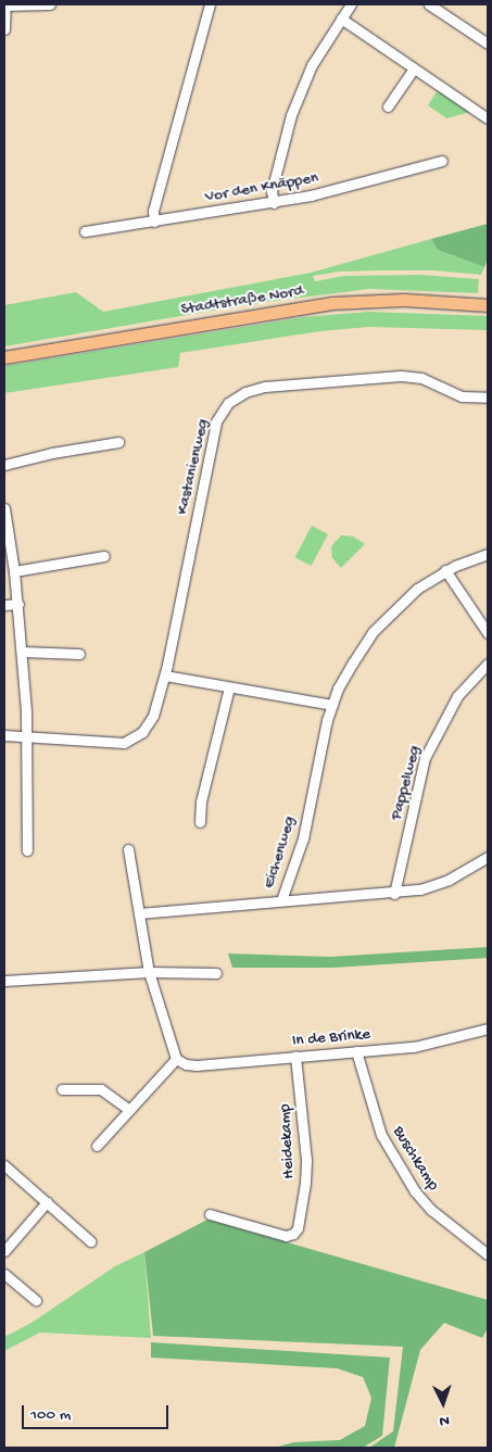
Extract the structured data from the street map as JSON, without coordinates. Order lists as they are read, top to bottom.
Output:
{
  "streets": {
    "main road": ["Stadtstraße Nord"],
    "street": [
      "Vor den Knäppen",
      "Kastanienweg",
      "Pappelweg",
      "Eichenweg",
      "In de Brinke",
      "Heidekamp",
      "Buschkamp"
    ]
  },
  "crossings": [
    ["In de Brinke", "Heidekamp"],
    ["In de Brinke", "Buschkamp"]
  ],
  "scale_bar": "100 m",
  "north": "bottom"
}
